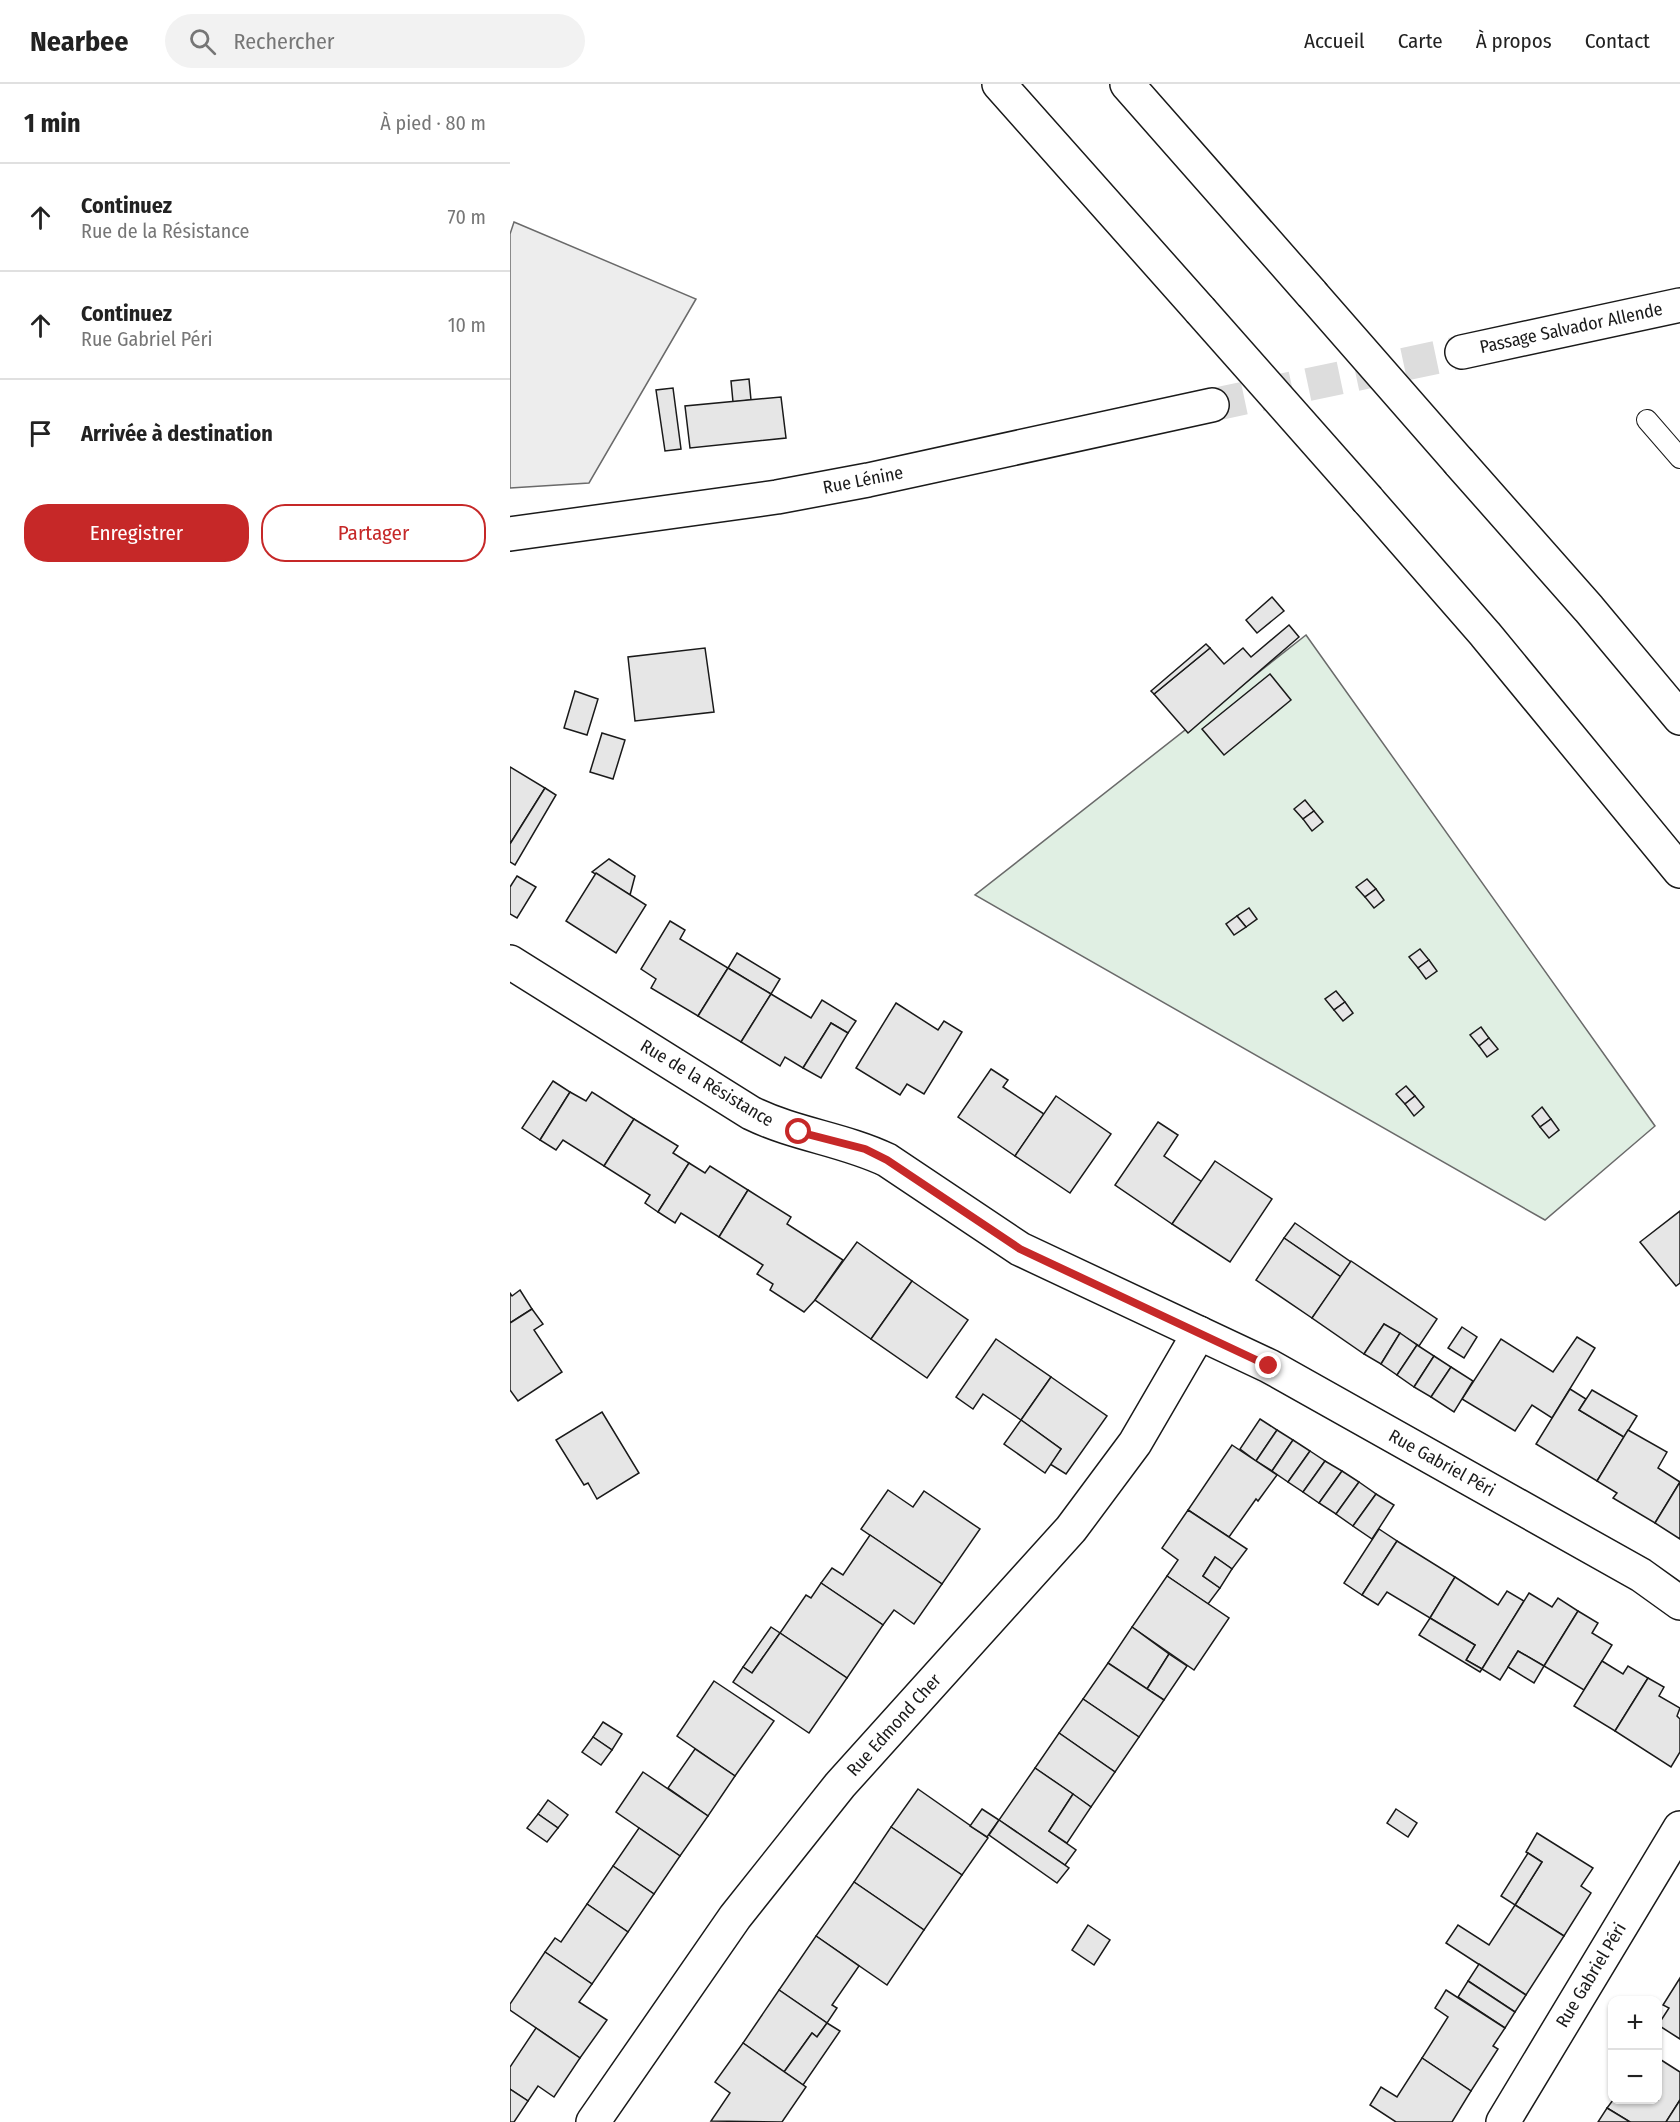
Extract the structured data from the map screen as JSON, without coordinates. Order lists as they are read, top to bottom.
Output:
{
  "streets": {
    "main road": [
      "Passage Salvador Allende",
      "Rue Lénine",
      "Rue de la Résistance",
      "Rue Gabriel Péri",
      "Rue Edmond Cher"
    ]
  },
  "crossings": [
    ["Rue de la Résistance", "Rue Gabriel Péri"],
    ["Rue de la Résistance", "Rue Edmond Cher"],
    ["Rue Gabriel Péri", "Rue Edmond Cher"]
  ],
  "page": {
    "header": "Nearbee",
    "search": "Rechercher",
    "nav": [
      "Accueil",
      "Carte",
      "À propos",
      "Contact"
    ],
    "heading": ["1 min", "À pied · 80 m"],
    "list": [
      ["Continuez", "Rue de la Résistance", "70 m"],
      ["Continuez", "Rue Gabriel Péri", "10 m"],
      "Arrivée à destination"
    ],
    "buttons": ["Enregistrer", "Partager"],
    "map_buttons": ["+", "−"]
  }
}
